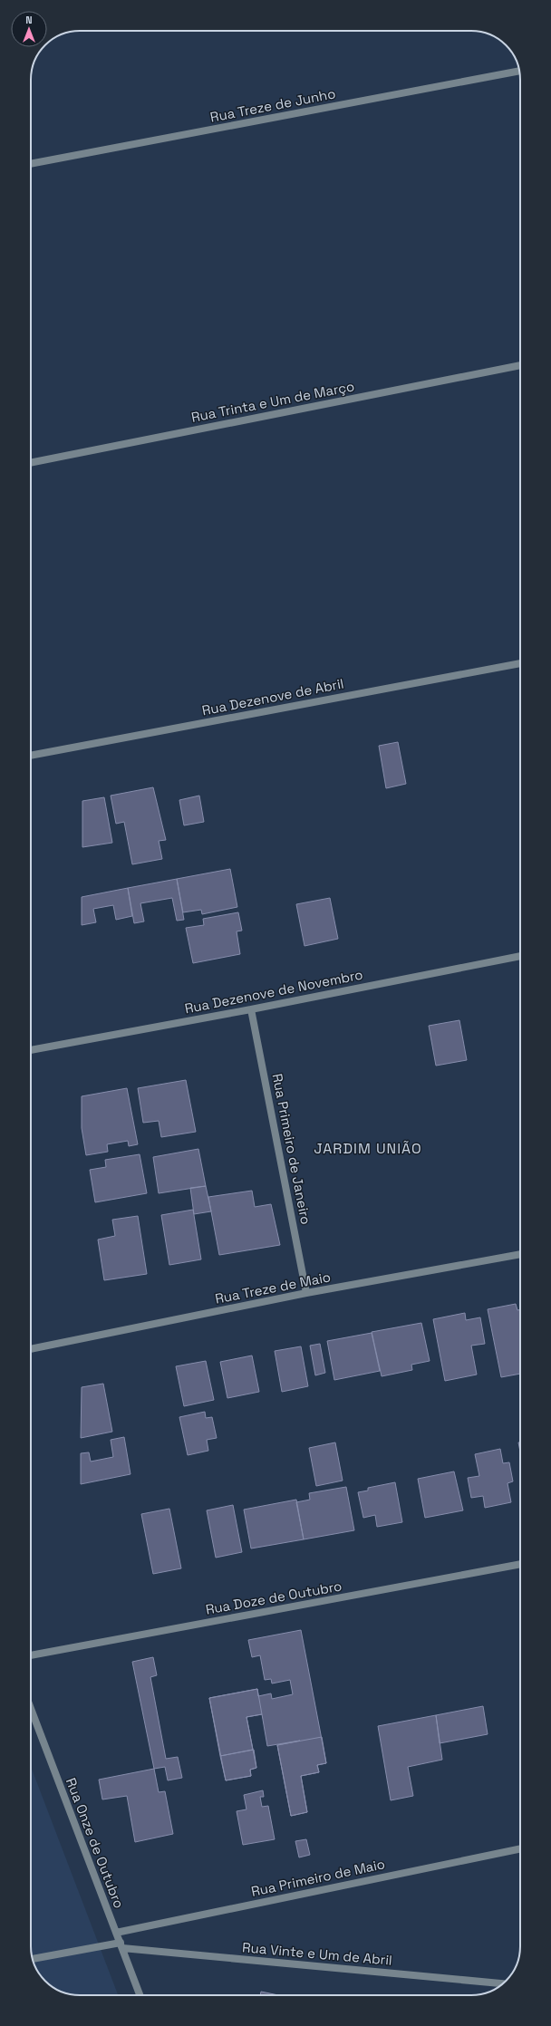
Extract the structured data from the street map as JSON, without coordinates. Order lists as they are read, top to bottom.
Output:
{
  "streets": {
    "street": [
      "Rua Treze de Junho",
      "Rua Trinta e Um de Março",
      "Rua Dezenove de Abril",
      "Rua Dezenove de Novembro",
      "Rua Primeiro de Janeiro",
      "Rua Treze de Maio",
      "Rua Doze de Outubro",
      "Rua Onze de Outubro",
      "Rua Primeiro de Maio",
      "Rua Vinte e Um de Abril"
    ]
  },
  "crossings": [
    ["Rua Dezenove de Novembro", "Rua Primeiro de Janeiro"],
    ["Rua Primeiro de Janeiro", "Rua Treze de Maio"],
    ["Rua Onze de Outubro", "Rua Primeiro de Maio"],
    ["Rua Onze de Outubro", "Rua Vinte e Um de Abril"]
  ],
  "districts": ["JARDIM UNIÃO"],
  "north": "top"
}
